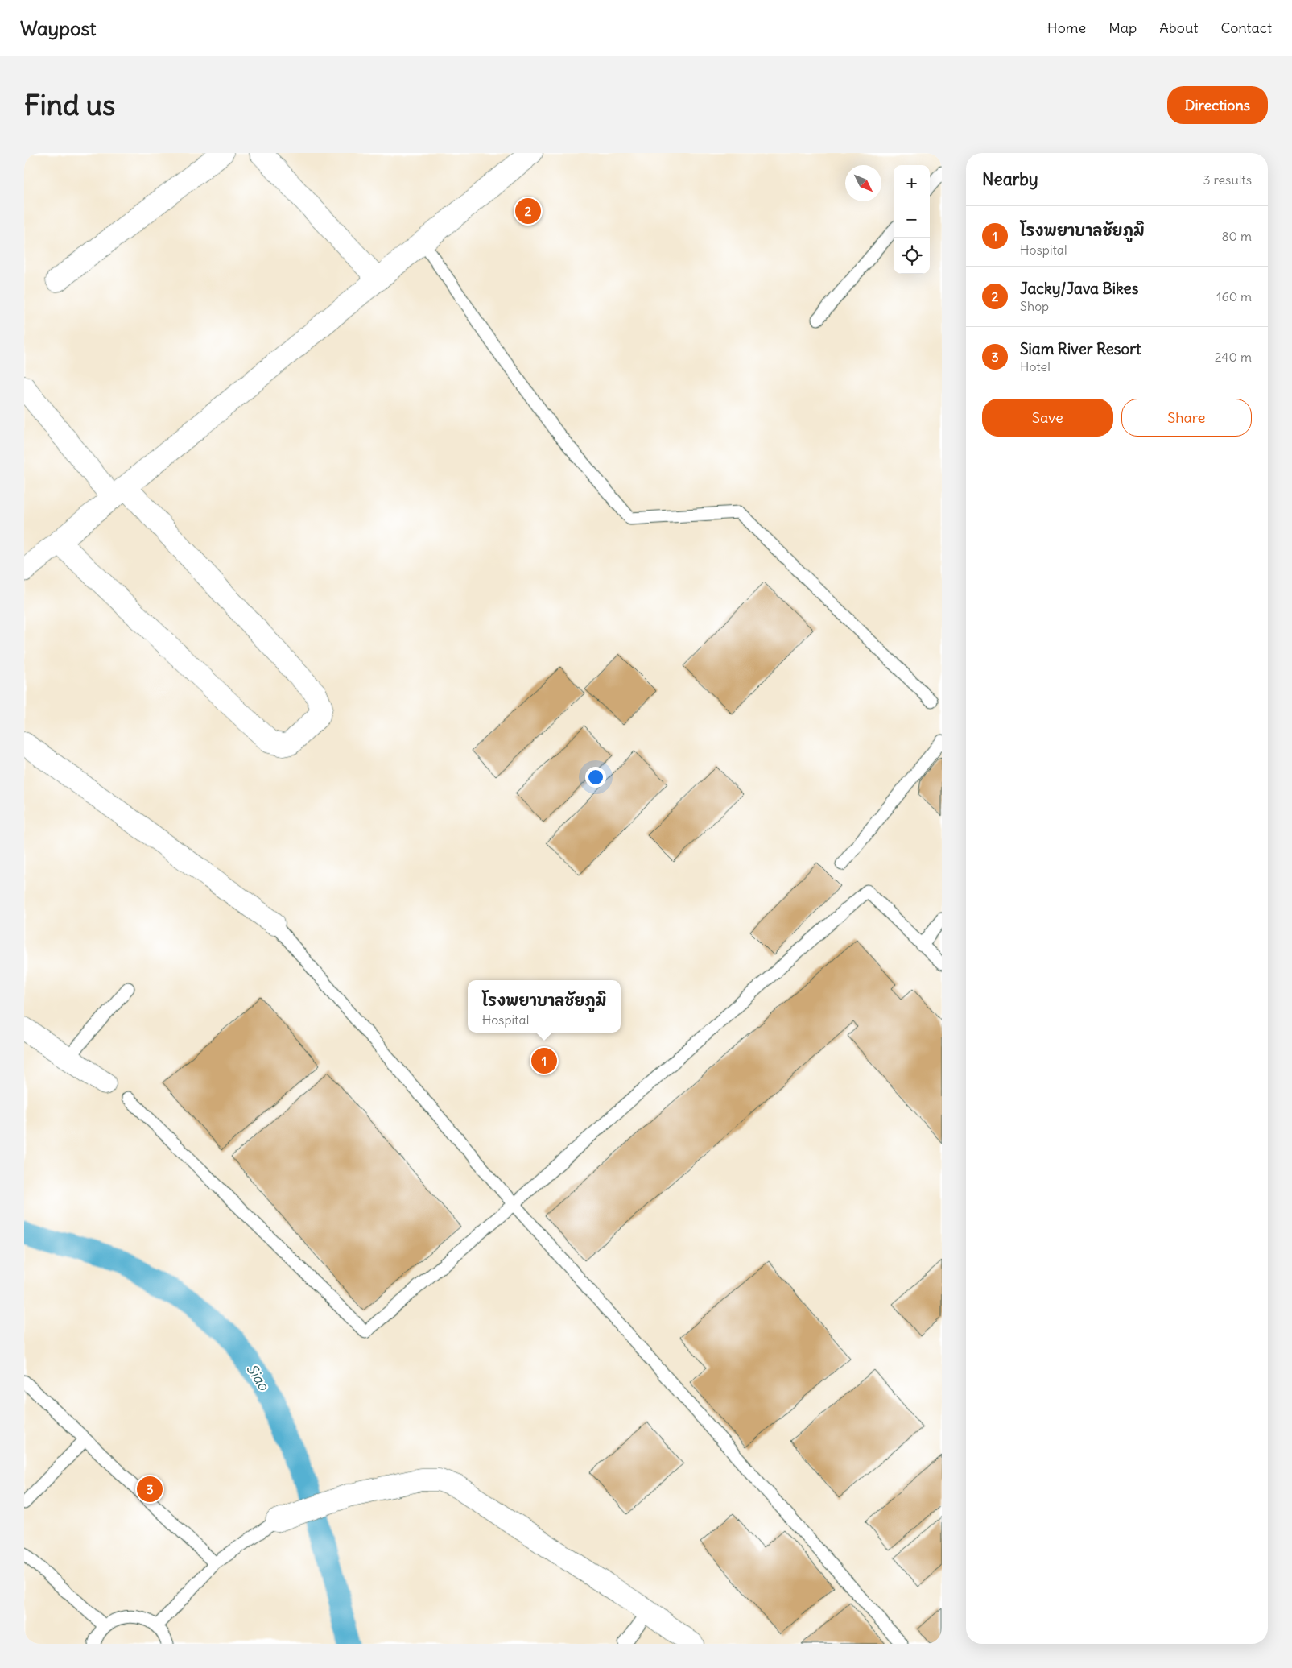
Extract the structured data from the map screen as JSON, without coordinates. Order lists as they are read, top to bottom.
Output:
{
  "water": ["Siao"],
  "north": "bottom right",
  "page": {
    "header": "Waypost",
    "nav": [
      "Home",
      "Map",
      "About",
      "Contact"
    ],
    "buttons": [
      "Directions",
      ["Save", "Share"]
    ],
    "title": "Find us",
    "heading": ["Nearby", "3 results"],
    "map_buttons": ["+", "−"],
    "pins": ["2", "1", "3"],
    "list": [
      {
        "mark": "1",
        "name": "โรงพยาบาลชัยภูมิ",
        "note": "Hospital",
        "value": "80 m"
      },
      {
        "mark": "2",
        "name": "Jacky/Java Bikes",
        "note": "Shop",
        "value": "160 m"
      },
      {
        "mark": "3",
        "name": "Siam River Resort",
        "note": "Hotel",
        "value": "240 m"
      }
    ],
    "popup": ["โรงพยาบาลชัยภูมิ", "Hospital"]
  }
}
